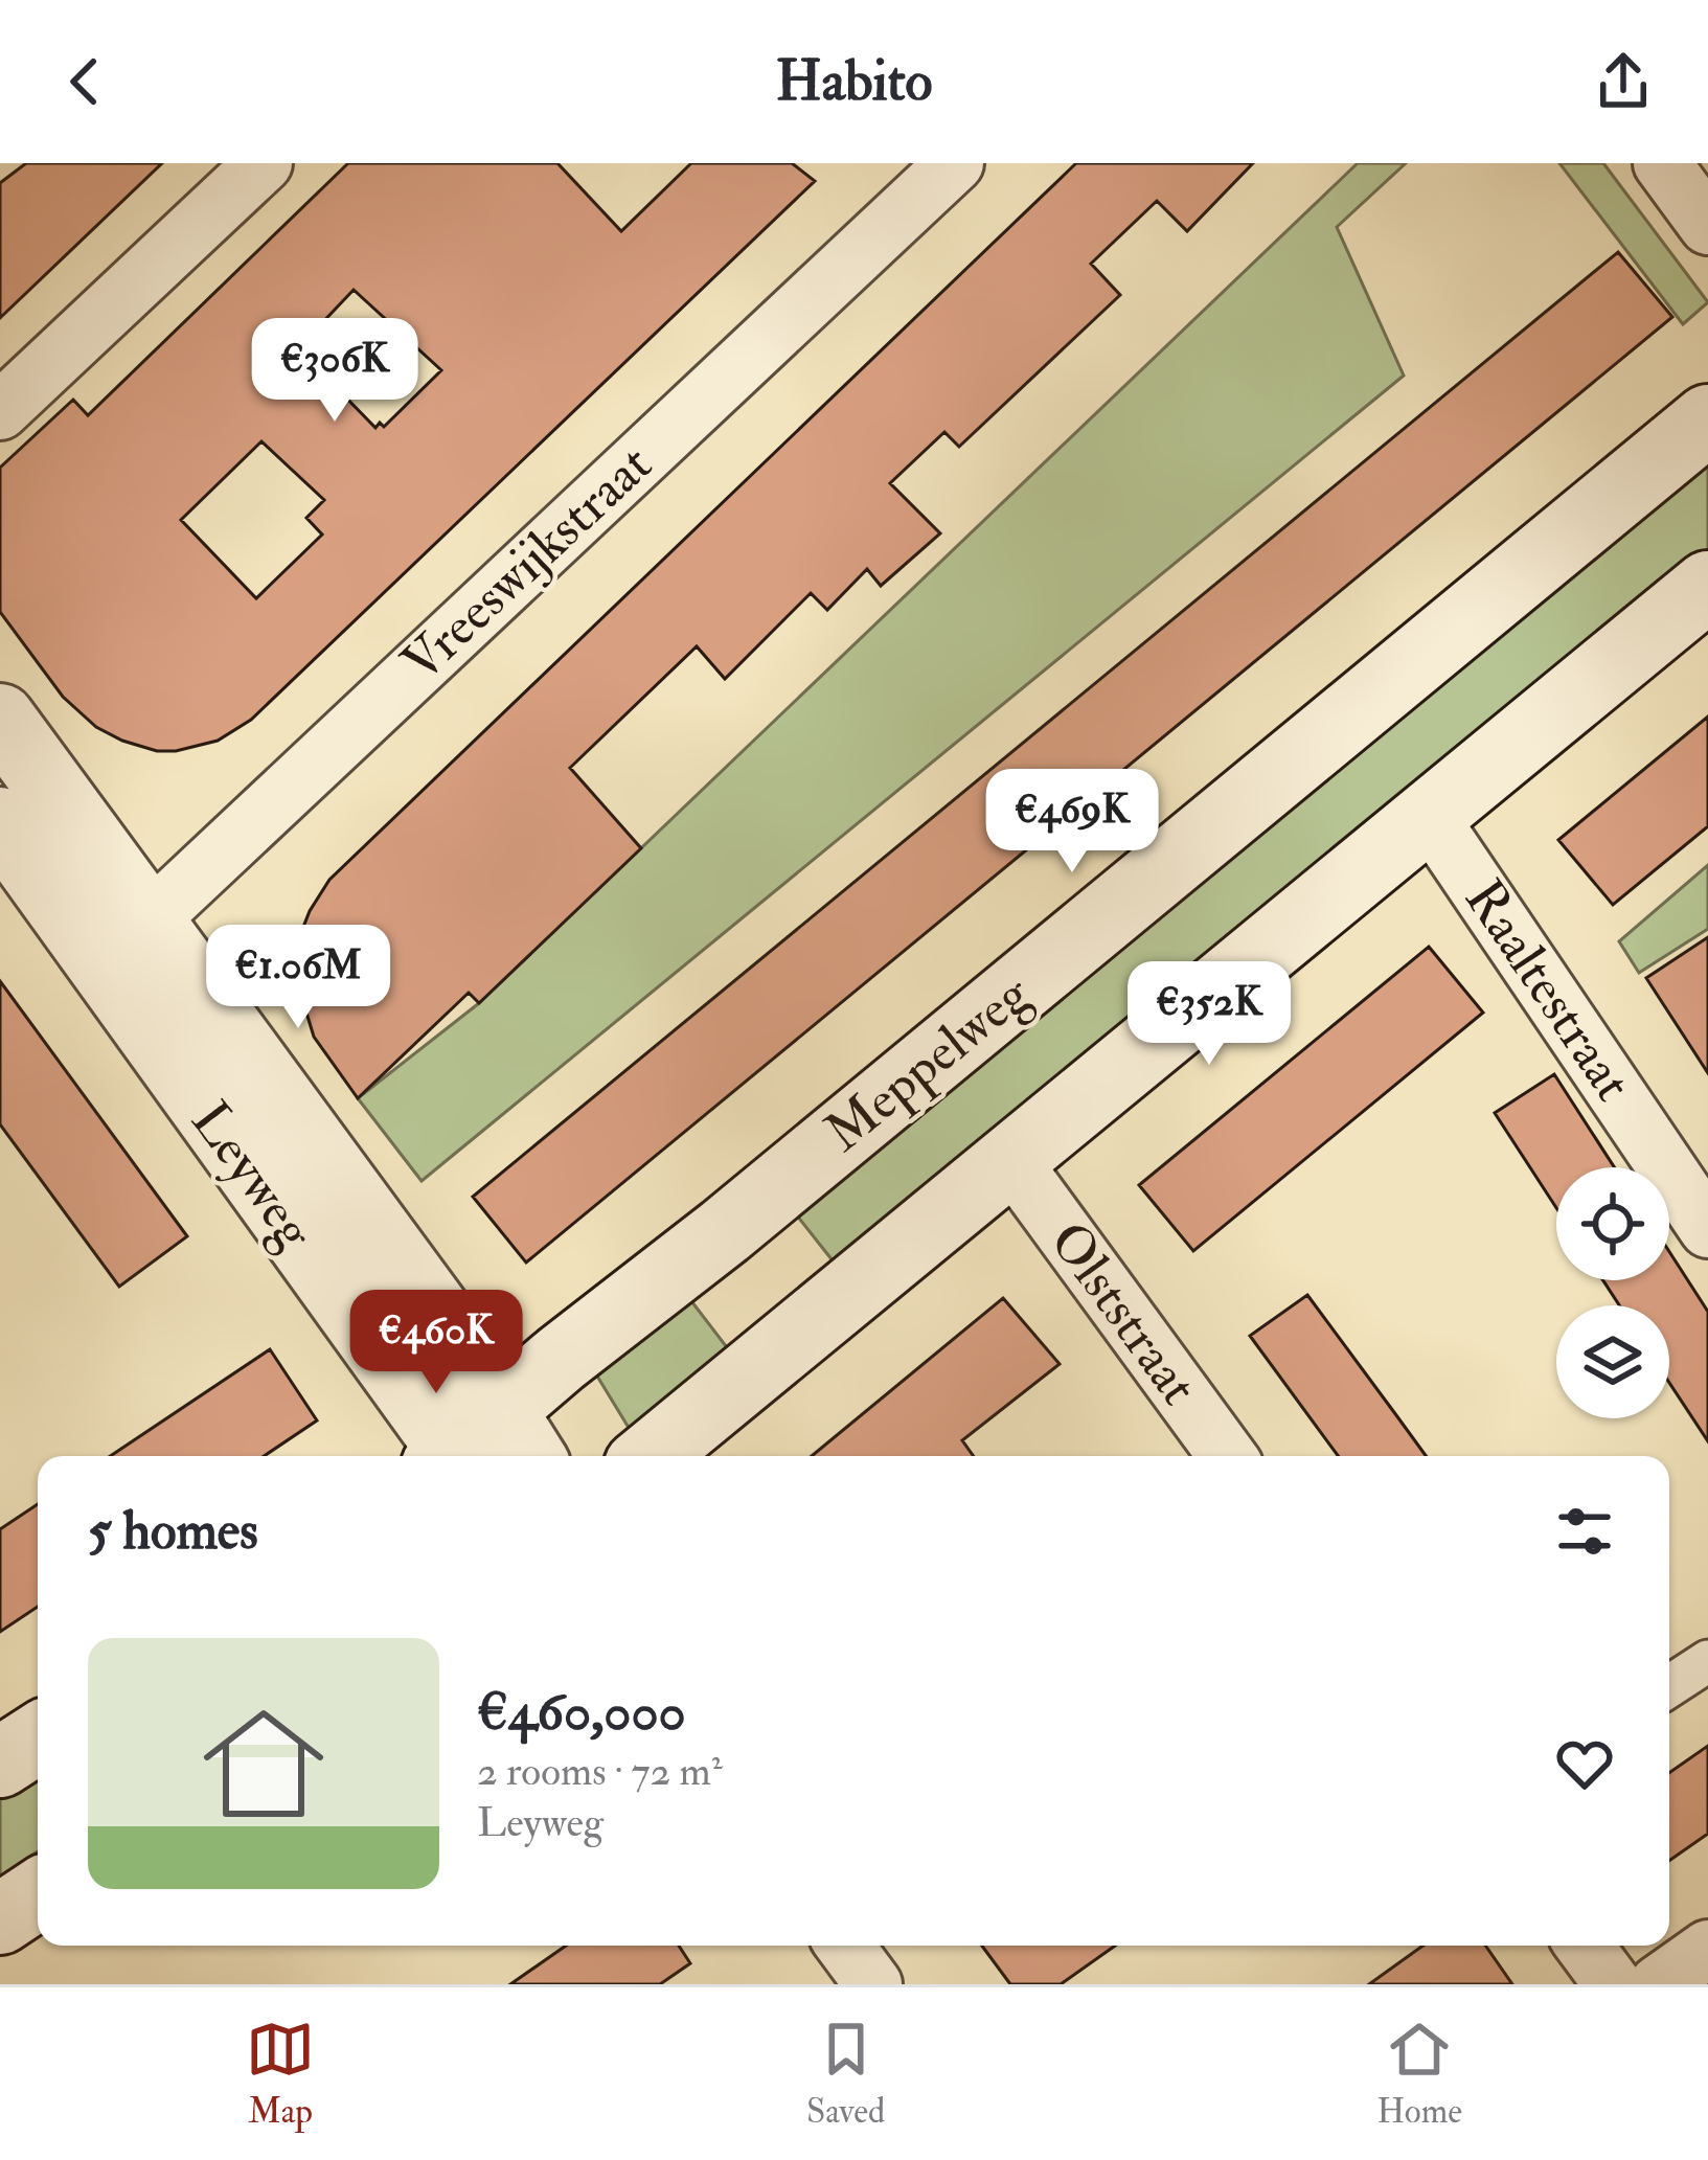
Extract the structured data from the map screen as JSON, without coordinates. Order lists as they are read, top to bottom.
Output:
{
  "streets": {
    "main road": ["Meppelweg", "Leyweg"],
    "street": ["Vreeswijkstraat", "Raaltestraat", "Olststraat"]
  },
  "crossings": [
    ["Vreeswijkstraat", "Leyweg"],
    ["Meppelweg", "Leyweg"]
  ],
  "page": {
    "header": "Habito",
    "price": [
      "€306K",
      "€469K",
      "€1.06M",
      "€352K",
      "€460K"
    ],
    "heading": "5 homes",
    "list": [
      {
        "name": "€460,000",
        "note": "2 rooms · 72 m² · Leyweg"
      }
    ],
    "tabs": ["Map", "Saved", "Home"]
  }
}
